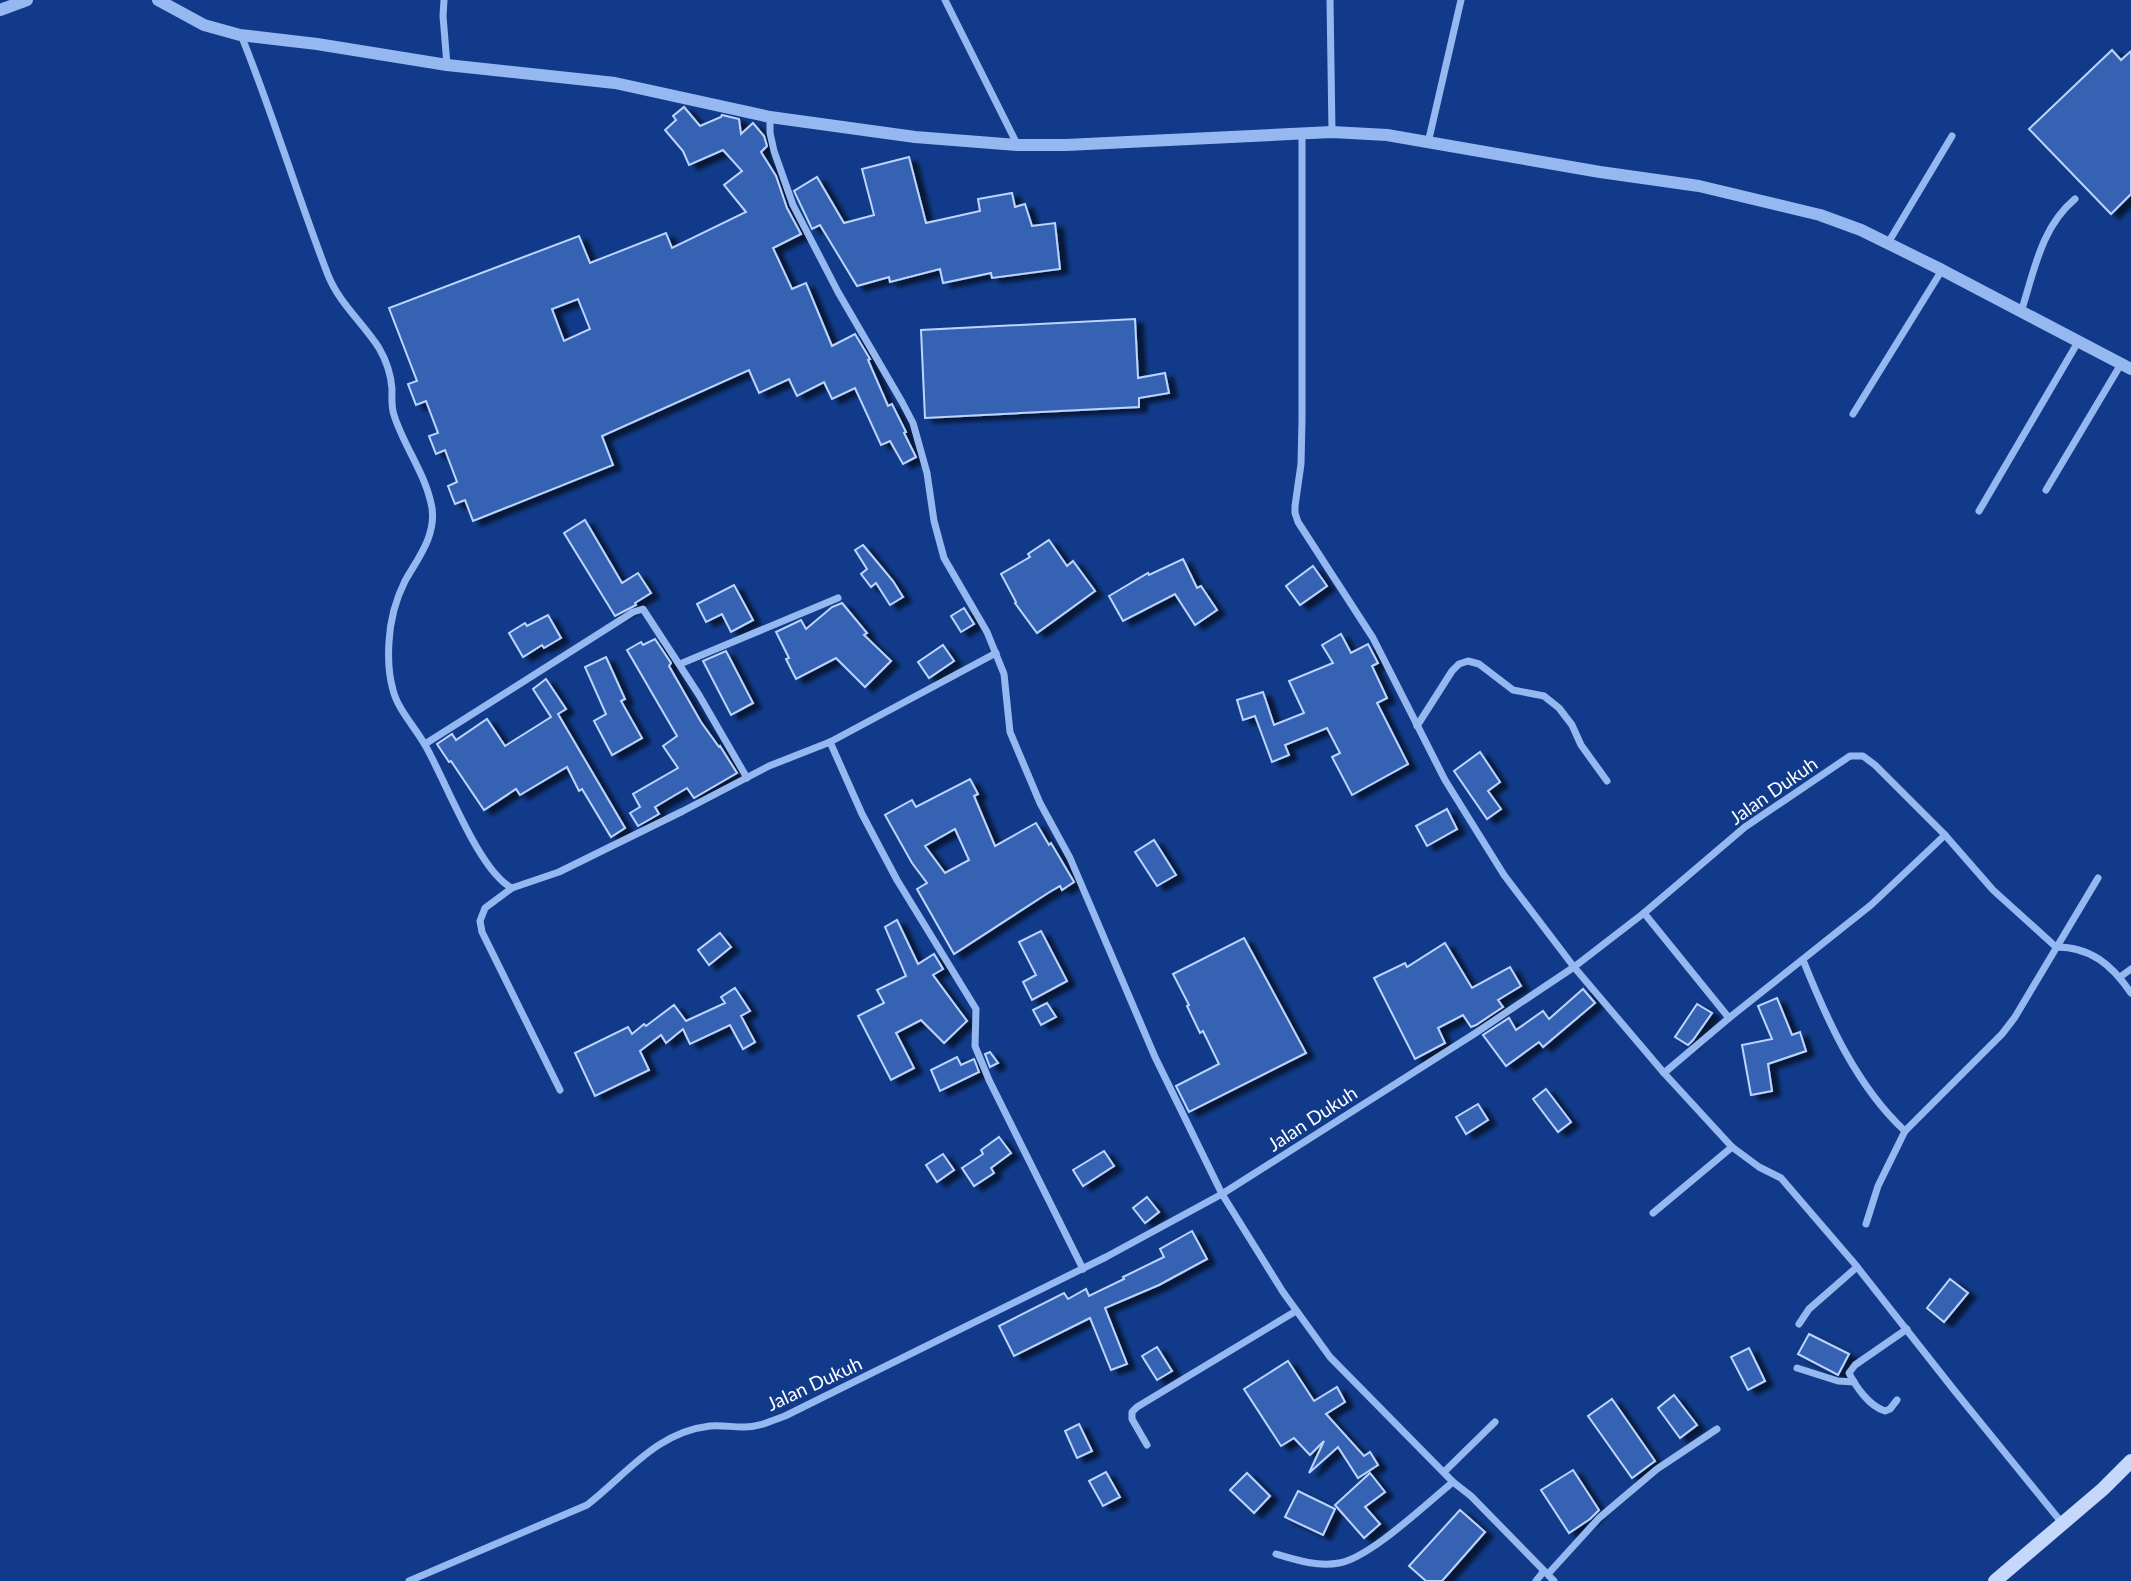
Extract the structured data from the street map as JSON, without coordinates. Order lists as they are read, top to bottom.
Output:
{
  "streets": {
    "street": ["Jalan Dukuh"]
  }
}
